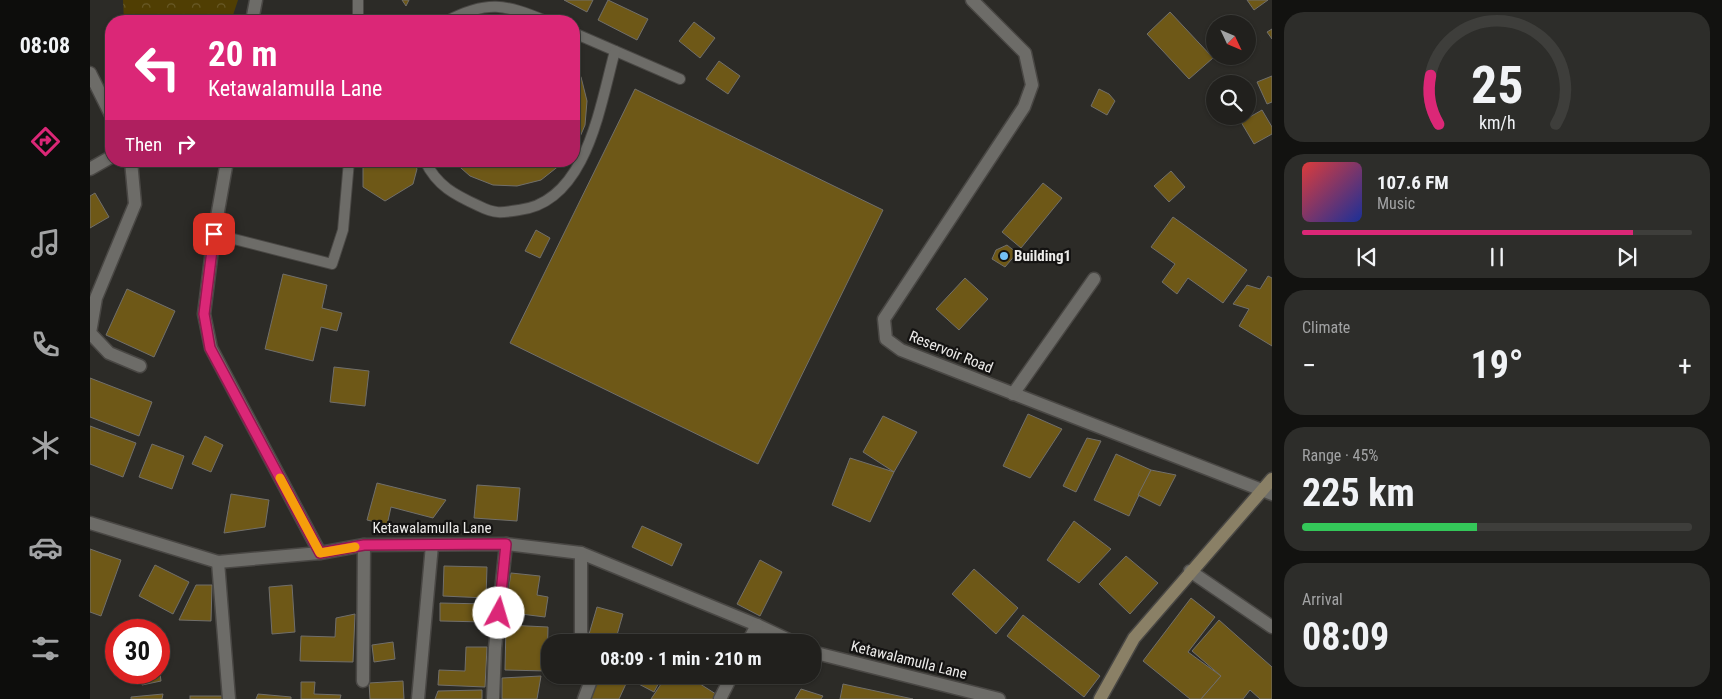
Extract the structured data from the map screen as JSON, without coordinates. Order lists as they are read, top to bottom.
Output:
{
  "streets": {
    "street": ["Reservoir Road", "Ketawalamulla Lane"]
  },
  "places": ["Building1"],
  "north": "bottom right",
  "page": {
    "tabs": "08:08",
    "turn": ["20 m", "Ketawalamulla Lane"],
    "then": "Then",
    "song": ["107.6 FM", "Music"],
    "tile": [
      "Climate",
      ["Range · 45%", "225 km"],
      ["Arrival", "08:09"]
    ],
    "heat": ["−", "19°", "+"],
    "limit": "30",
    "trip": "08:09 · 1 min · 210 m",
    "gauge": ["25", "km/h"]
  }
}
